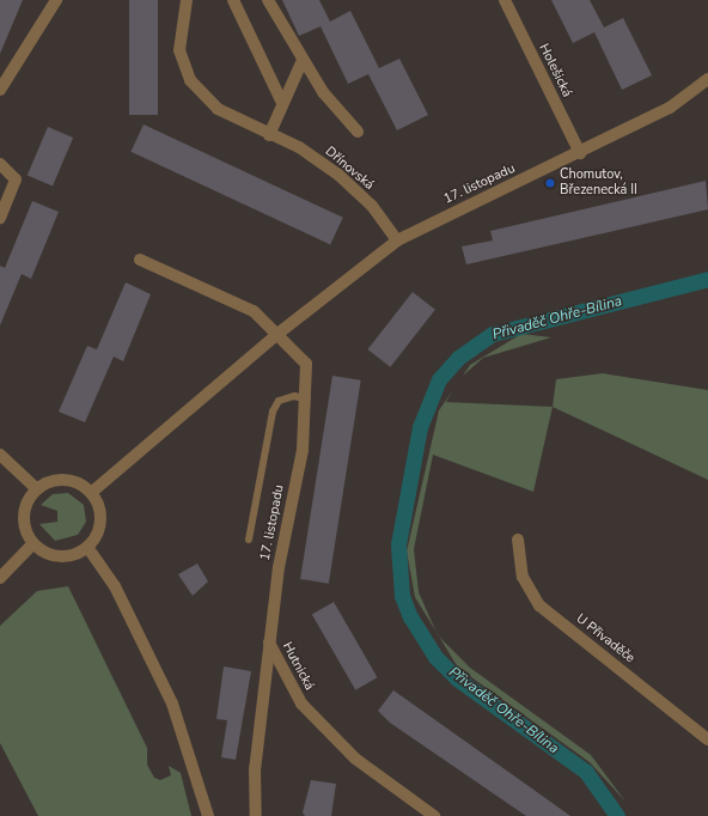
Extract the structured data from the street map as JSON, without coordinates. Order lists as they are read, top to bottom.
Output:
{
  "streets": {
    "street": [
      "Holešická",
      "Dřínovská",
      "17. listopadu",
      "U Přivaděče",
      "Hutnická"
    ]
  },
  "crossings": [
    ["Holešická", "17. listopadu"],
    ["Dřínovská", "17. listopadu"],
    ["17. listopadu", "Hutnická"]
  ],
  "water": ["Přivaděč Ohře-Bílina"],
  "places": ["Chomutov, Březenecká II"]
}
